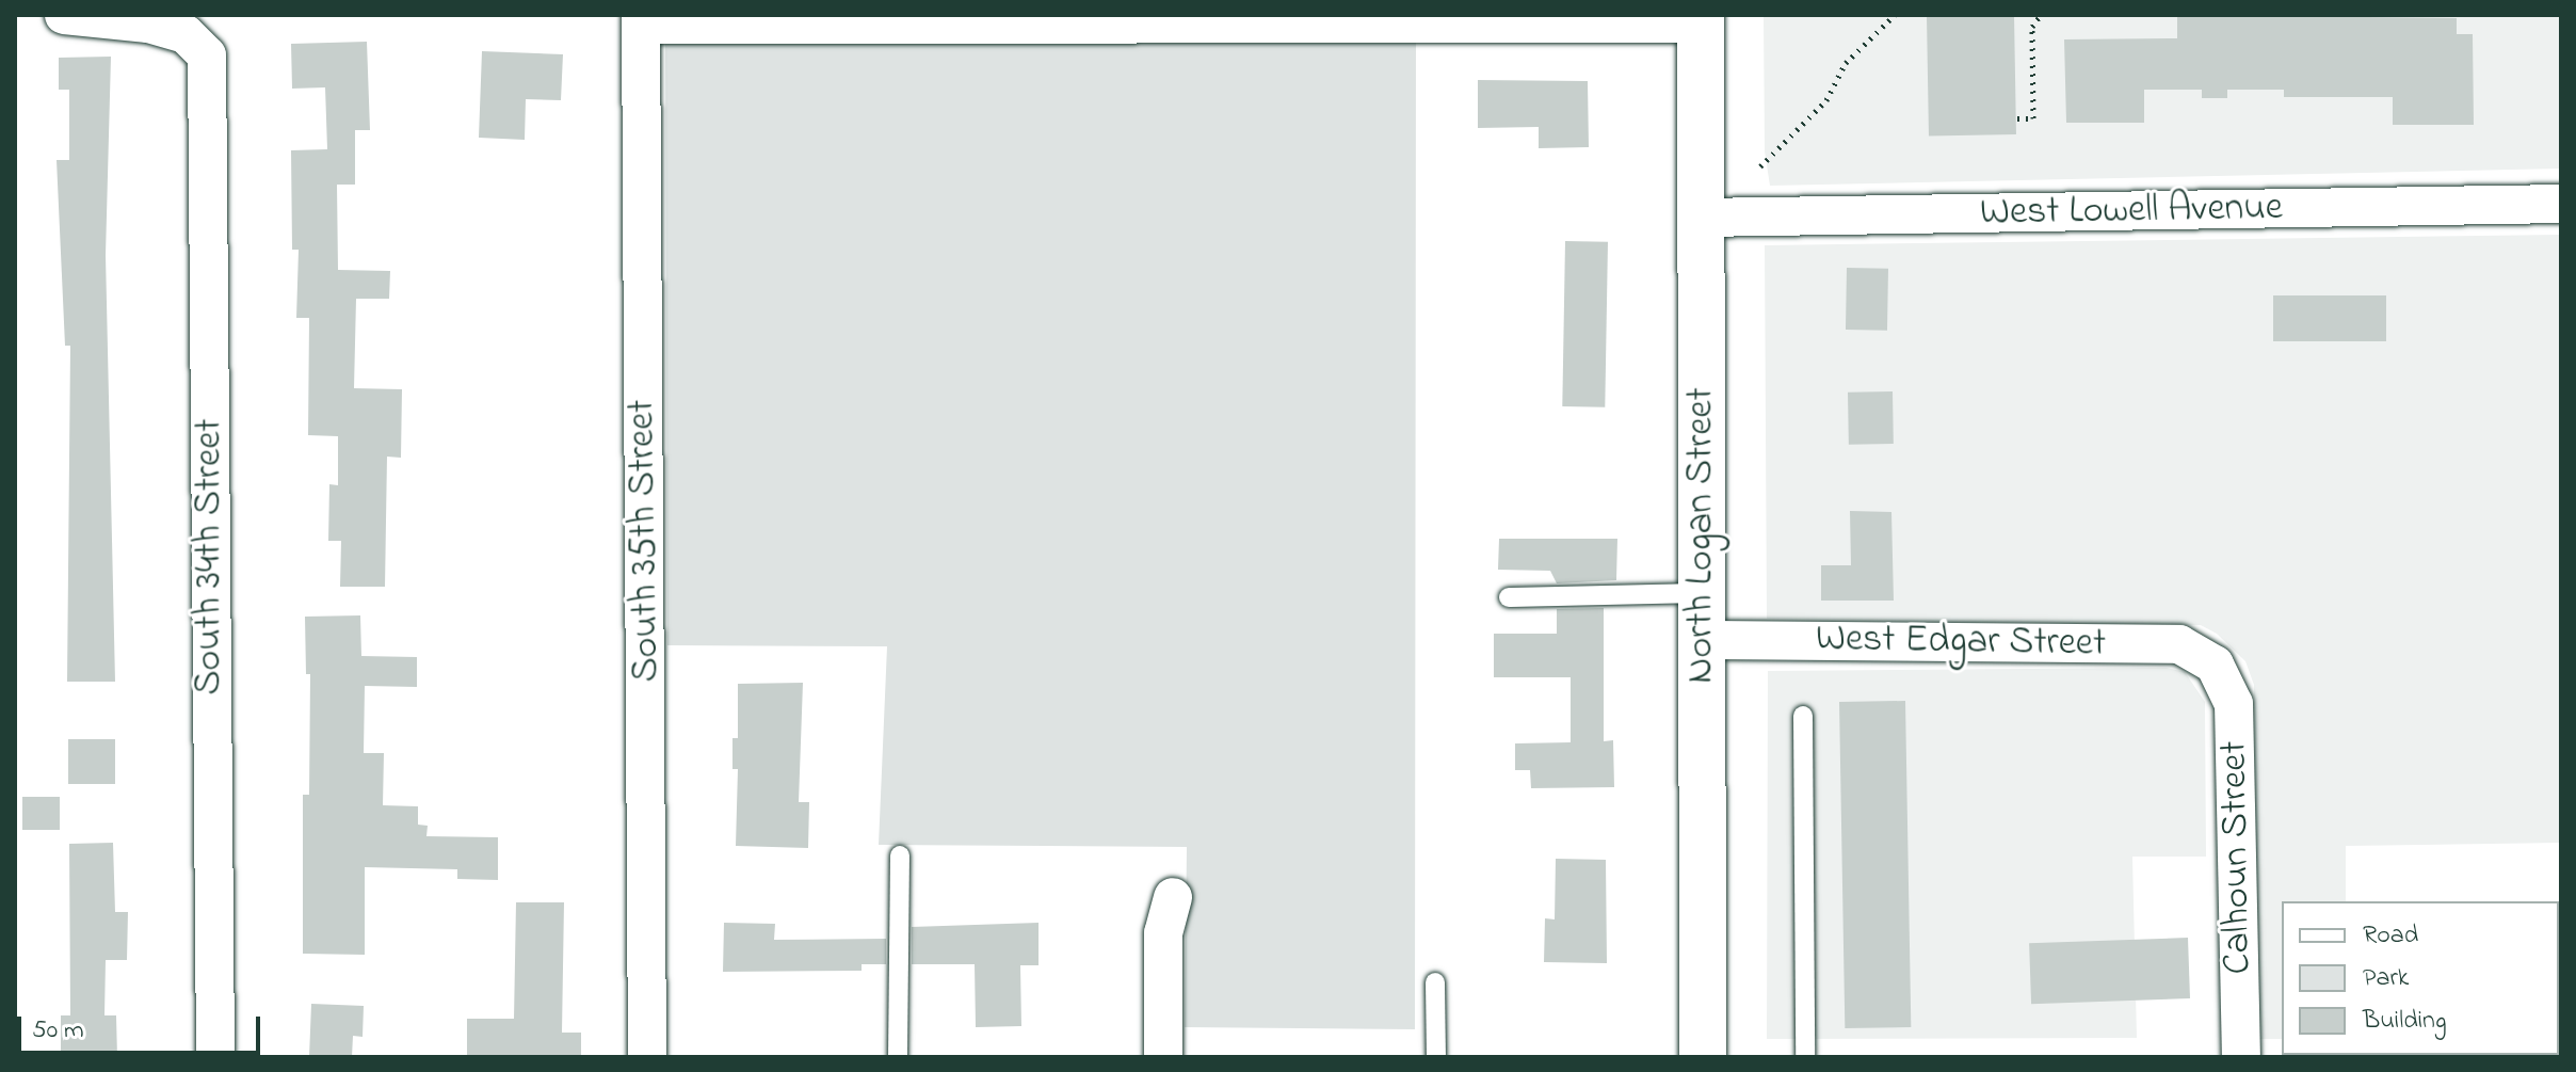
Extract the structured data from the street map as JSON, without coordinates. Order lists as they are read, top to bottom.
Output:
{
  "streets": {
    "street": [
      "West Lowell Avenue",
      "North Logan Street",
      "South 35th Street",
      "South 34th Street",
      "West Edgar Street",
      "Calhoun Street"
    ]
  },
  "crossings": [
    ["West Lowell Avenue", "North Logan Street"],
    ["North Logan Street", "West Edgar Street"],
    ["West Edgar Street", "Calhoun Street"]
  ],
  "legend": ["Road", "Park", "Building"],
  "scale_bar": "50 m"
}
